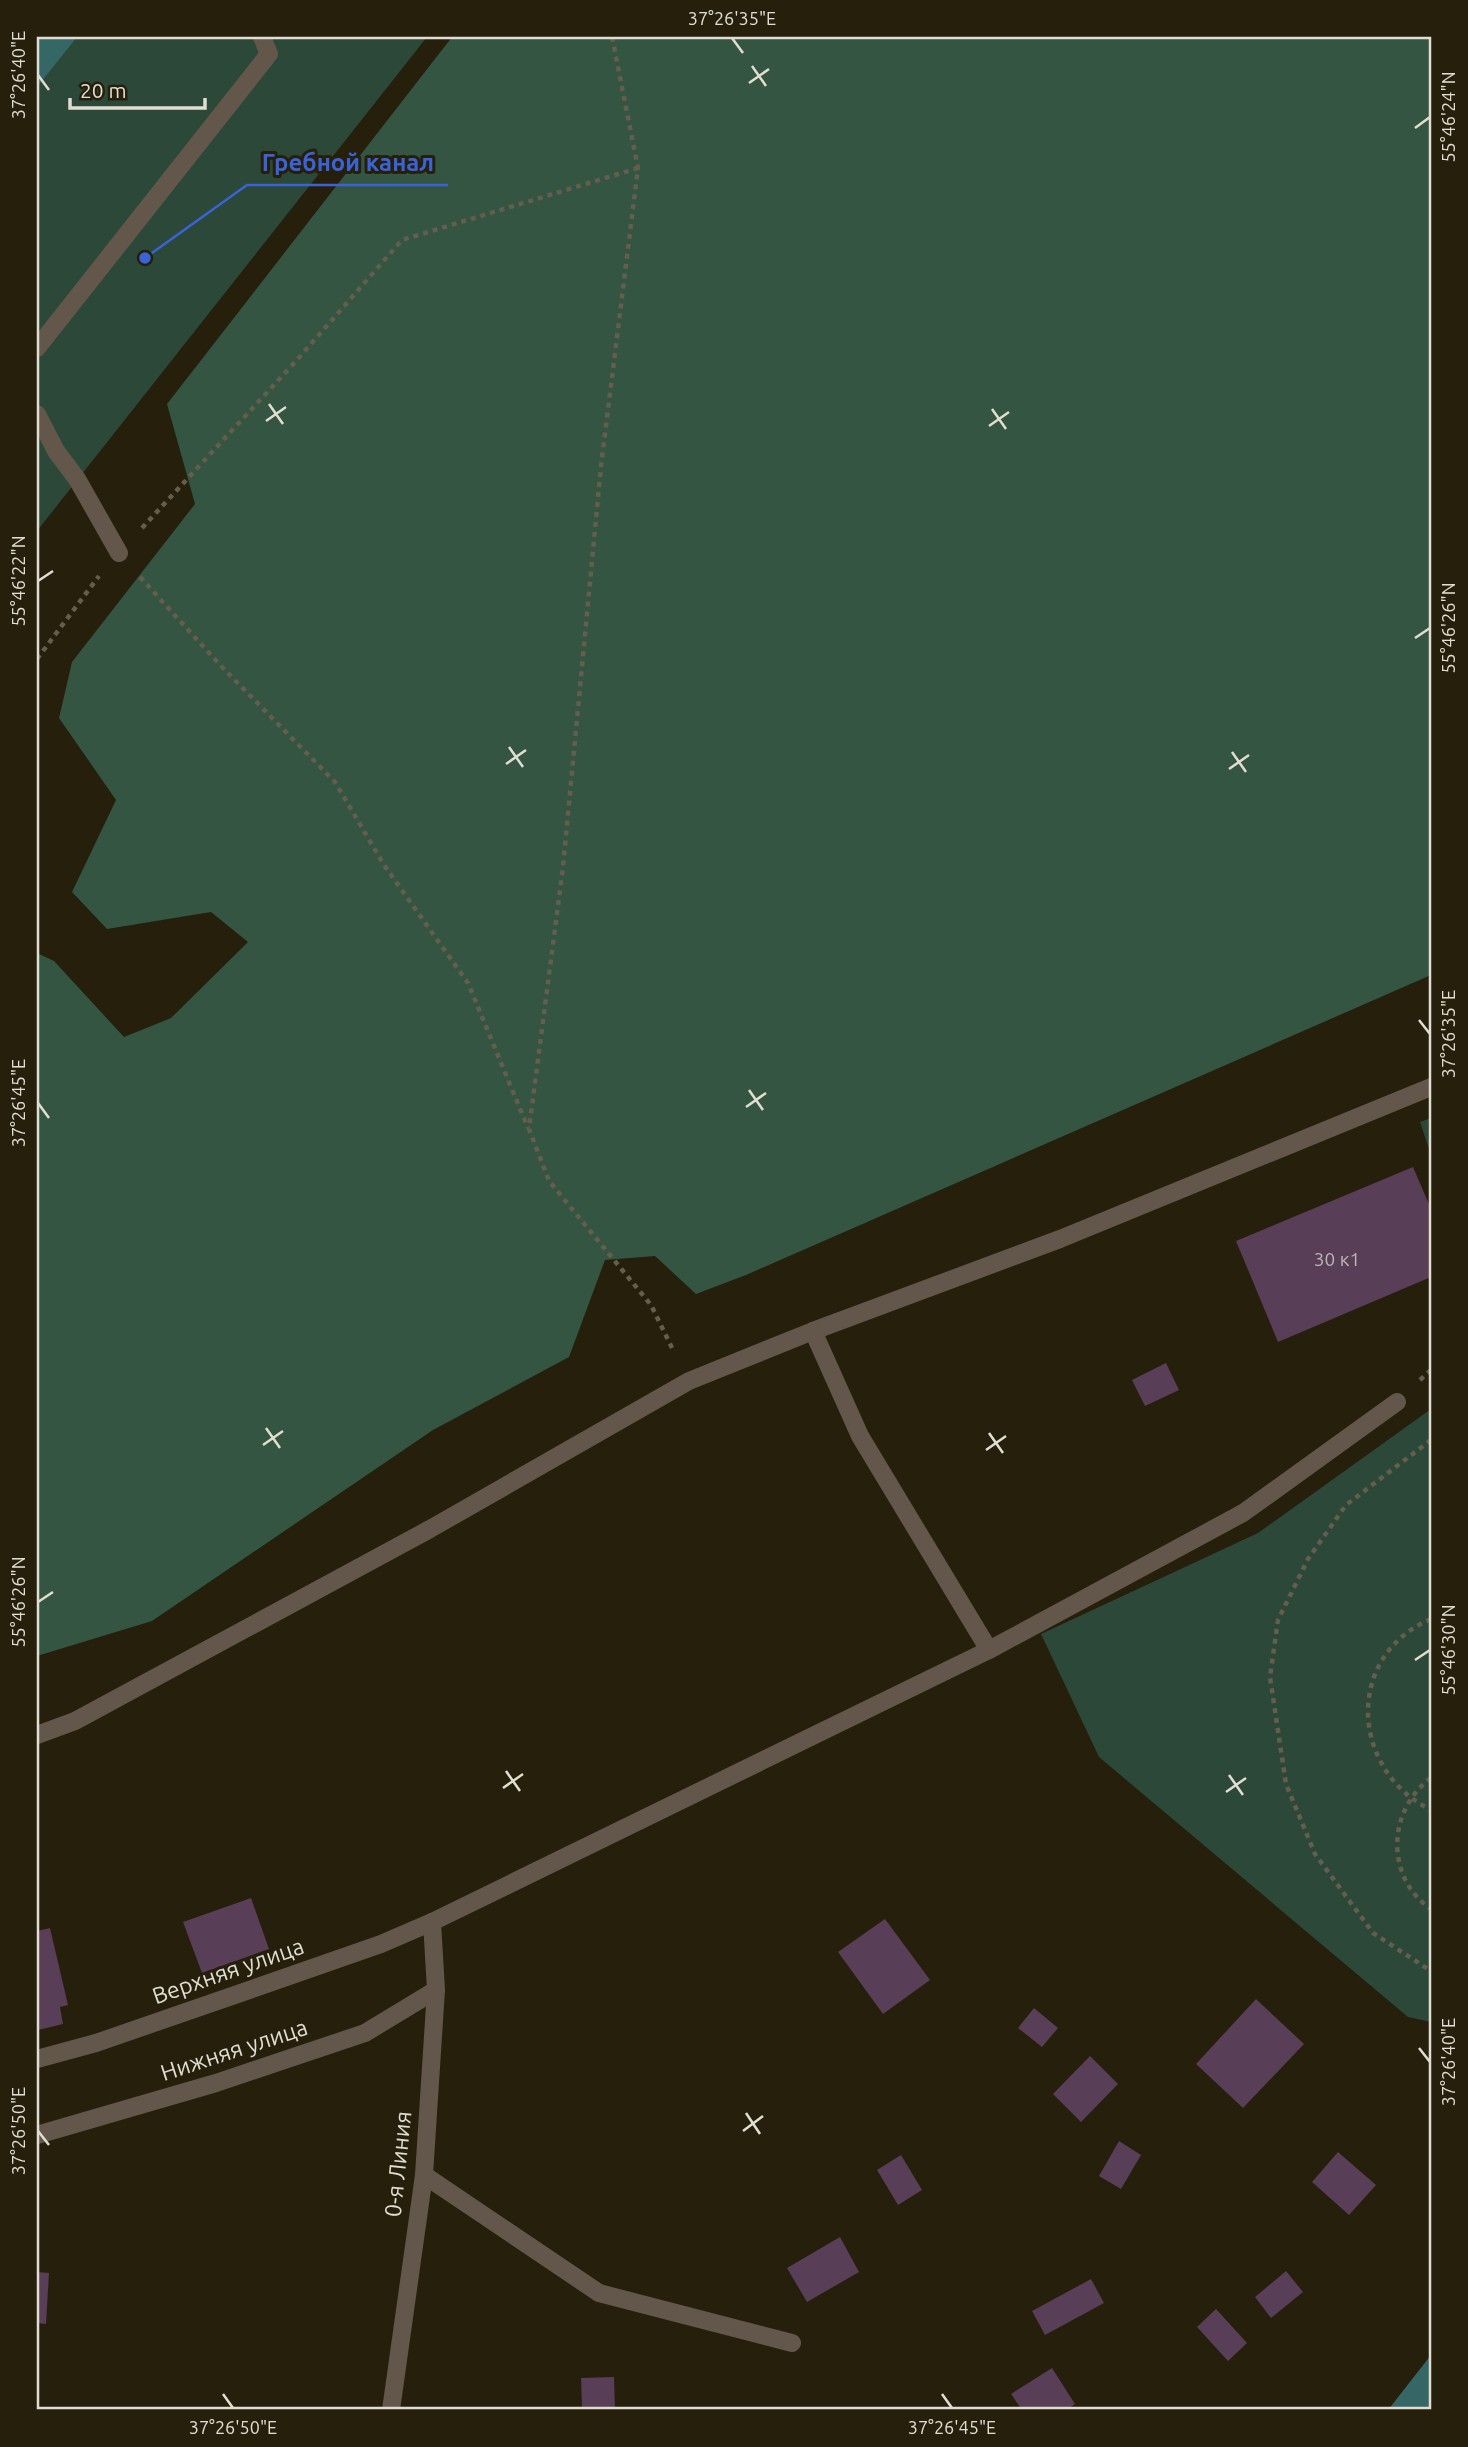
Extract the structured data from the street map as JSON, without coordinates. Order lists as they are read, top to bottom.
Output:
{
  "streets": {
    "street": ["Верхняя улица", "Нижняя улица", "0-я Линия"]
  },
  "crossings": [
    ["Верхняя улица", "0-я Линия"],
    ["Нижняя улица", "0-я Линия"]
  ],
  "places": ["Гребной канал"],
  "house_numbers": ["30 к1"],
  "scale_bar": "20 m",
  "coordinates": [
    "37°26'35\"E",
    "37°26'40\"E",
    "55°46'24\"N",
    "55°46'22\"N",
    "55°46'26\"N",
    "37°26'45\"E",
    "55°46'30\"N",
    "37°26'50\"E"
  ]
}
